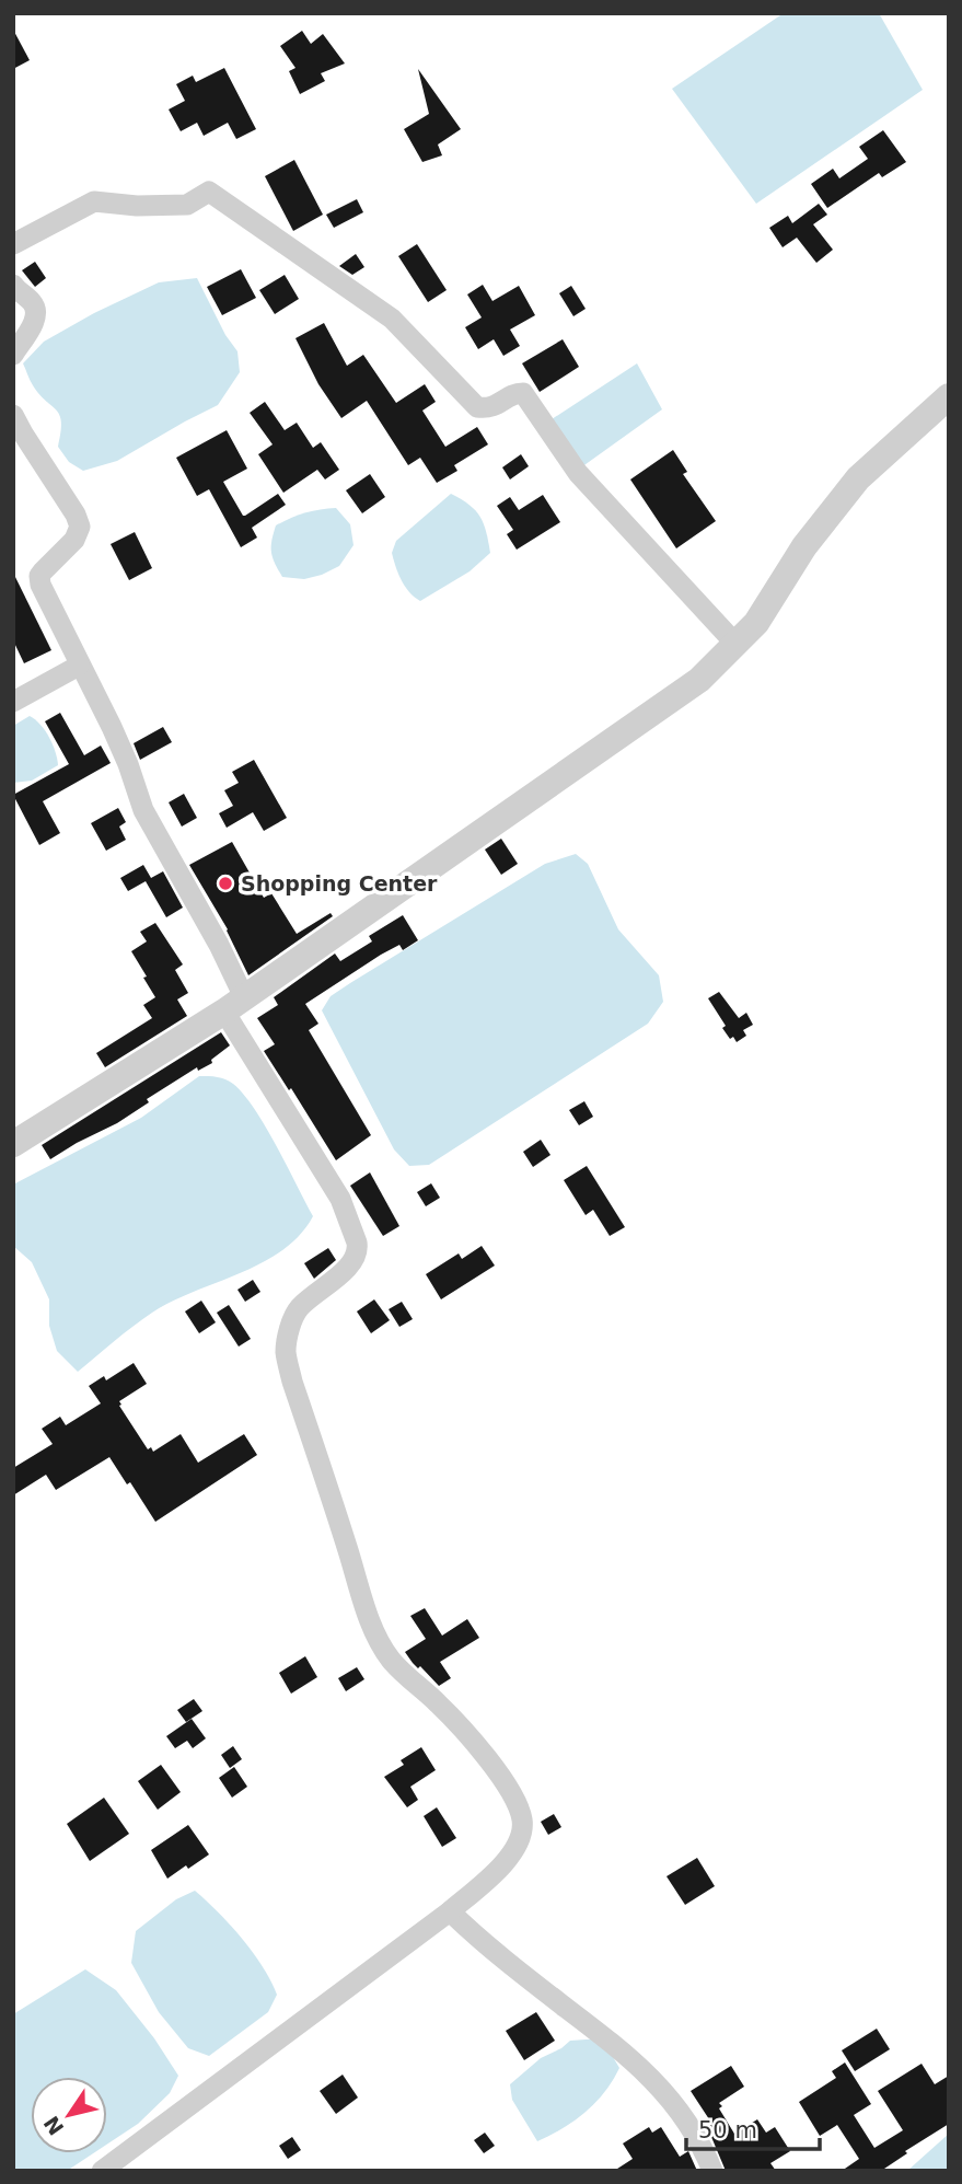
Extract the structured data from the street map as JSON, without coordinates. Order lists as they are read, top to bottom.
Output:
{
  "places": ["Shopping Center"],
  "scale_bar": "50 m",
  "north": "bottom left"
}
